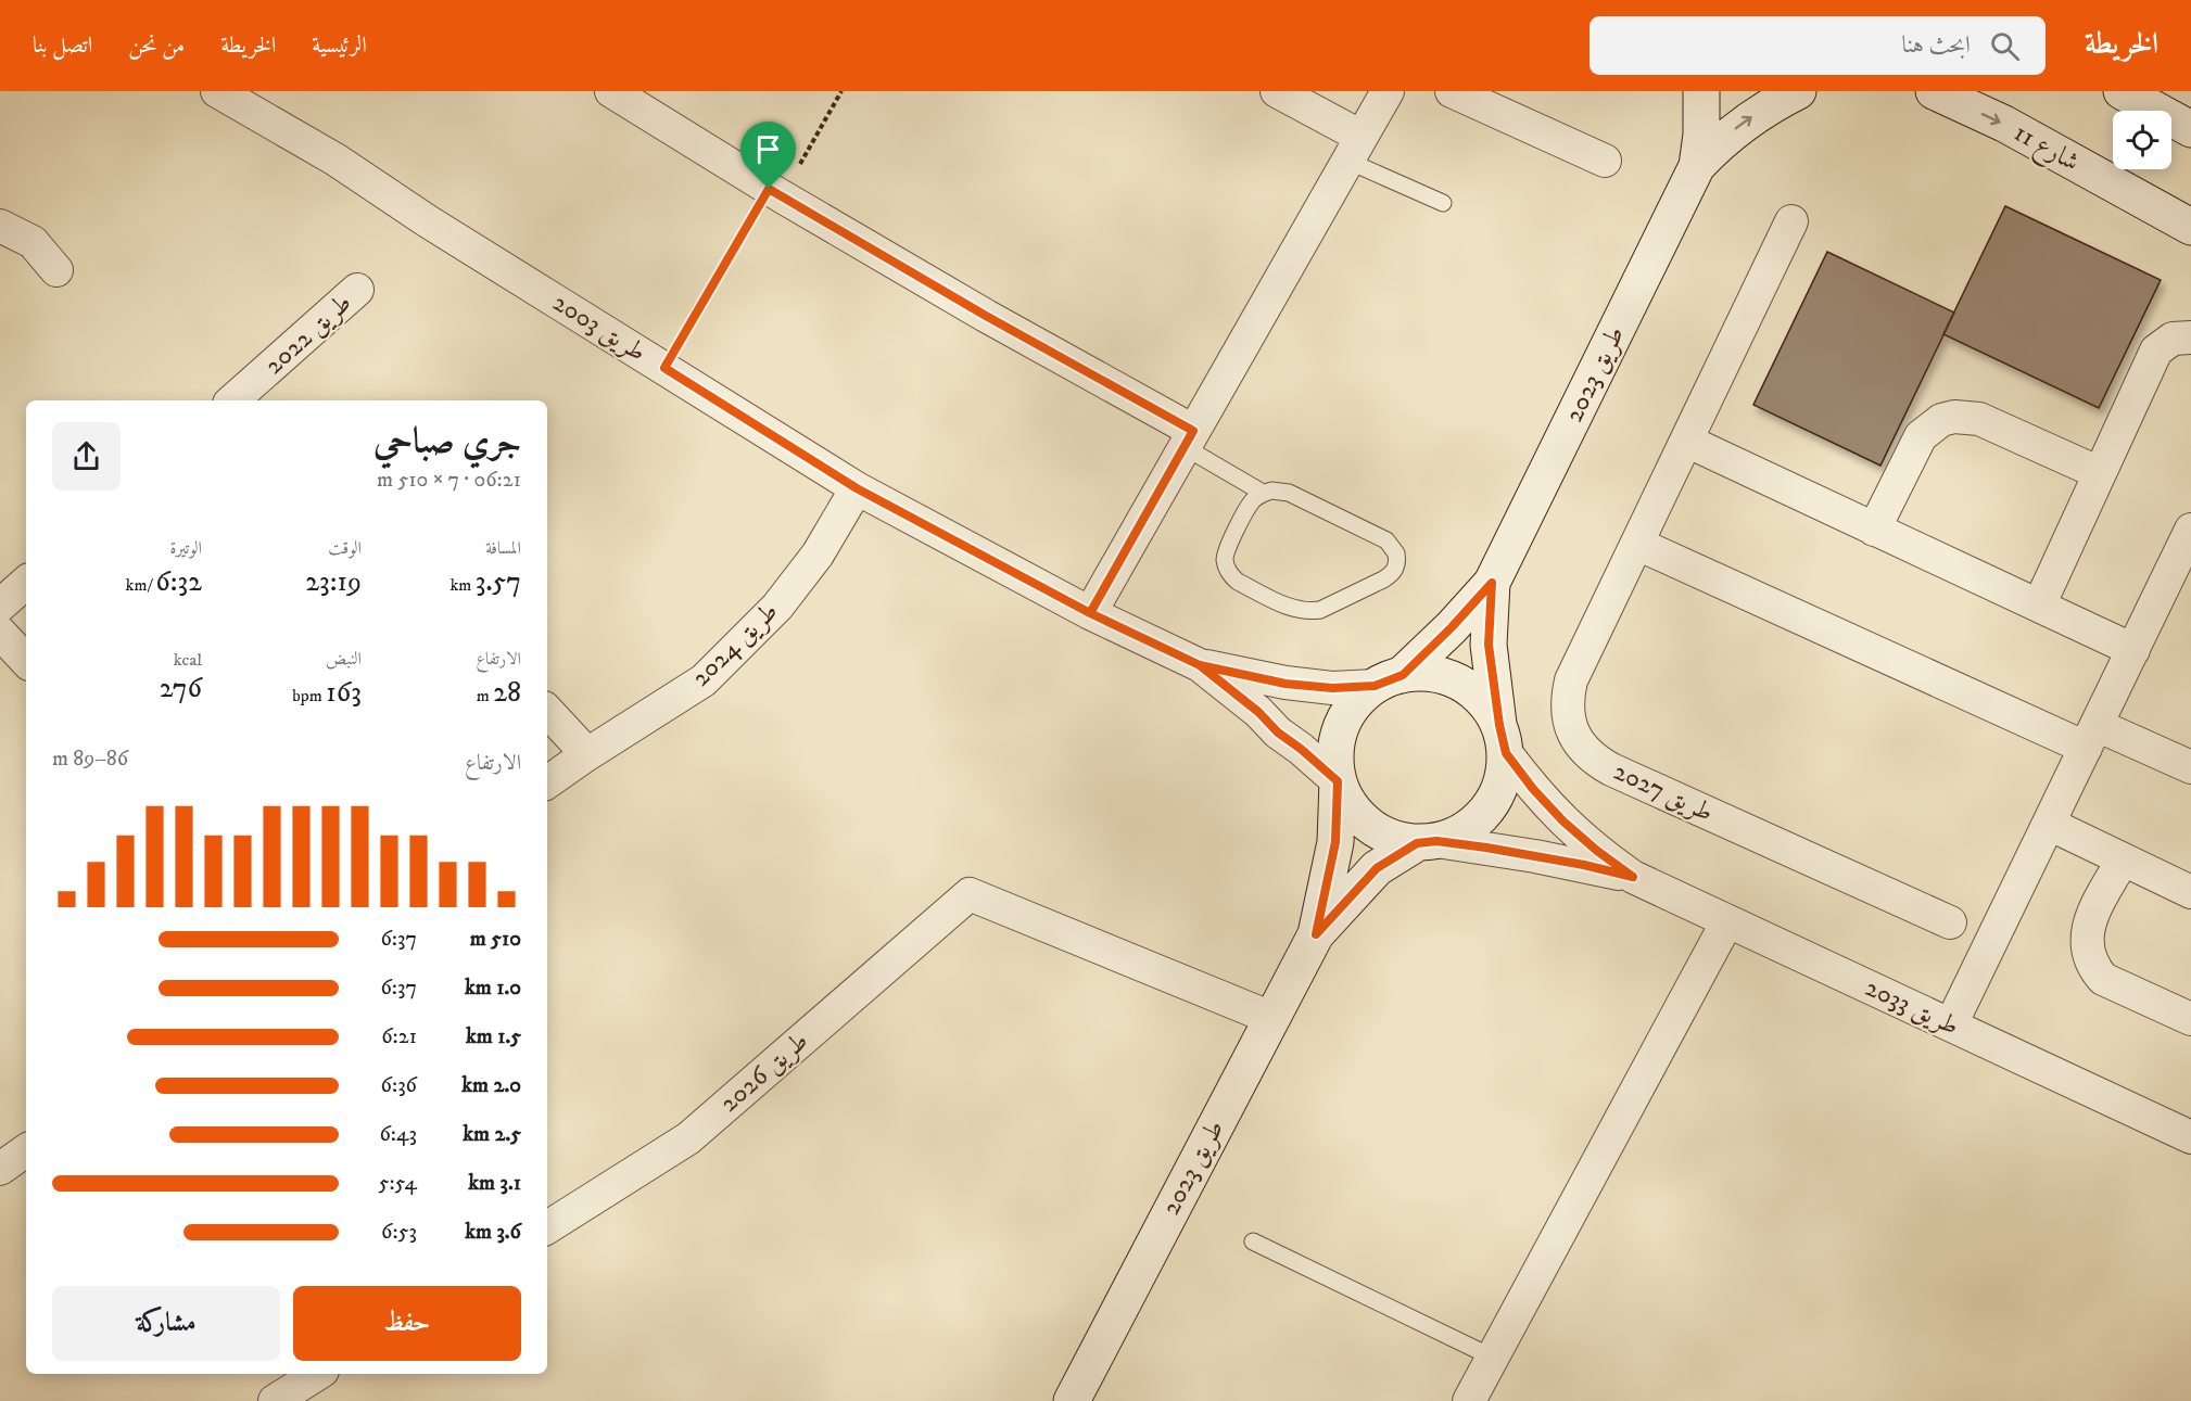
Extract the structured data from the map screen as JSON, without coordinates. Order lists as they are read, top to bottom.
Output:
{
  "streets": {
    "street": [
      "شارع 11",
      "طريق 2003",
      "طريق 2022",
      "طريق 2023",
      "طريق 2024",
      "طريق 2027",
      "طريق 2033",
      "طريق 2026"
    ]
  },
  "crossings": [
    ["طريق 2003", "طريق 2024"],
    ["طريق 2023", "طريق 2033"],
    ["طريق 2023", "طريق 2026"]
  ],
  "one_way": ["شارع 11"],
  "page": {
    "header": "الخريطة",
    "search": "ابحث هنا",
    "nav": [
      "الرئيسية",
      "الخريطة",
      "من نحن",
      "اتصل بنا"
    ],
    "heading": ["جري صباحي", "06:21 · 7 × 510 m"],
    "stats": [
      ["المسافة", "3.57 km"],
      ["الوقت", "23:19"],
      ["الوتيرة", "6:32 /km"],
      ["الارتفاع", "28 m"],
      ["النبض", "163 bpm"],
      ["kcal", "276"]
    ],
    "chart": ["الارتفاع", "86–89 m"],
    "list": [
      {
        "name": "510 m",
        "note": "6:37"
      },
      {
        "name": "1.0 km",
        "note": "6:37"
      },
      {
        "name": "1.5 km",
        "note": "6:21"
      },
      {
        "name": "2.0 km",
        "note": "6:36"
      },
      {
        "name": "2.5 km",
        "note": "6:43"
      },
      {
        "name": "3.1 km",
        "note": "5:54"
      },
      {
        "name": "3.6 km",
        "note": "6:53"
      }
    ],
    "buttons": ["حفظ", "مشاركة"]
  }
}
